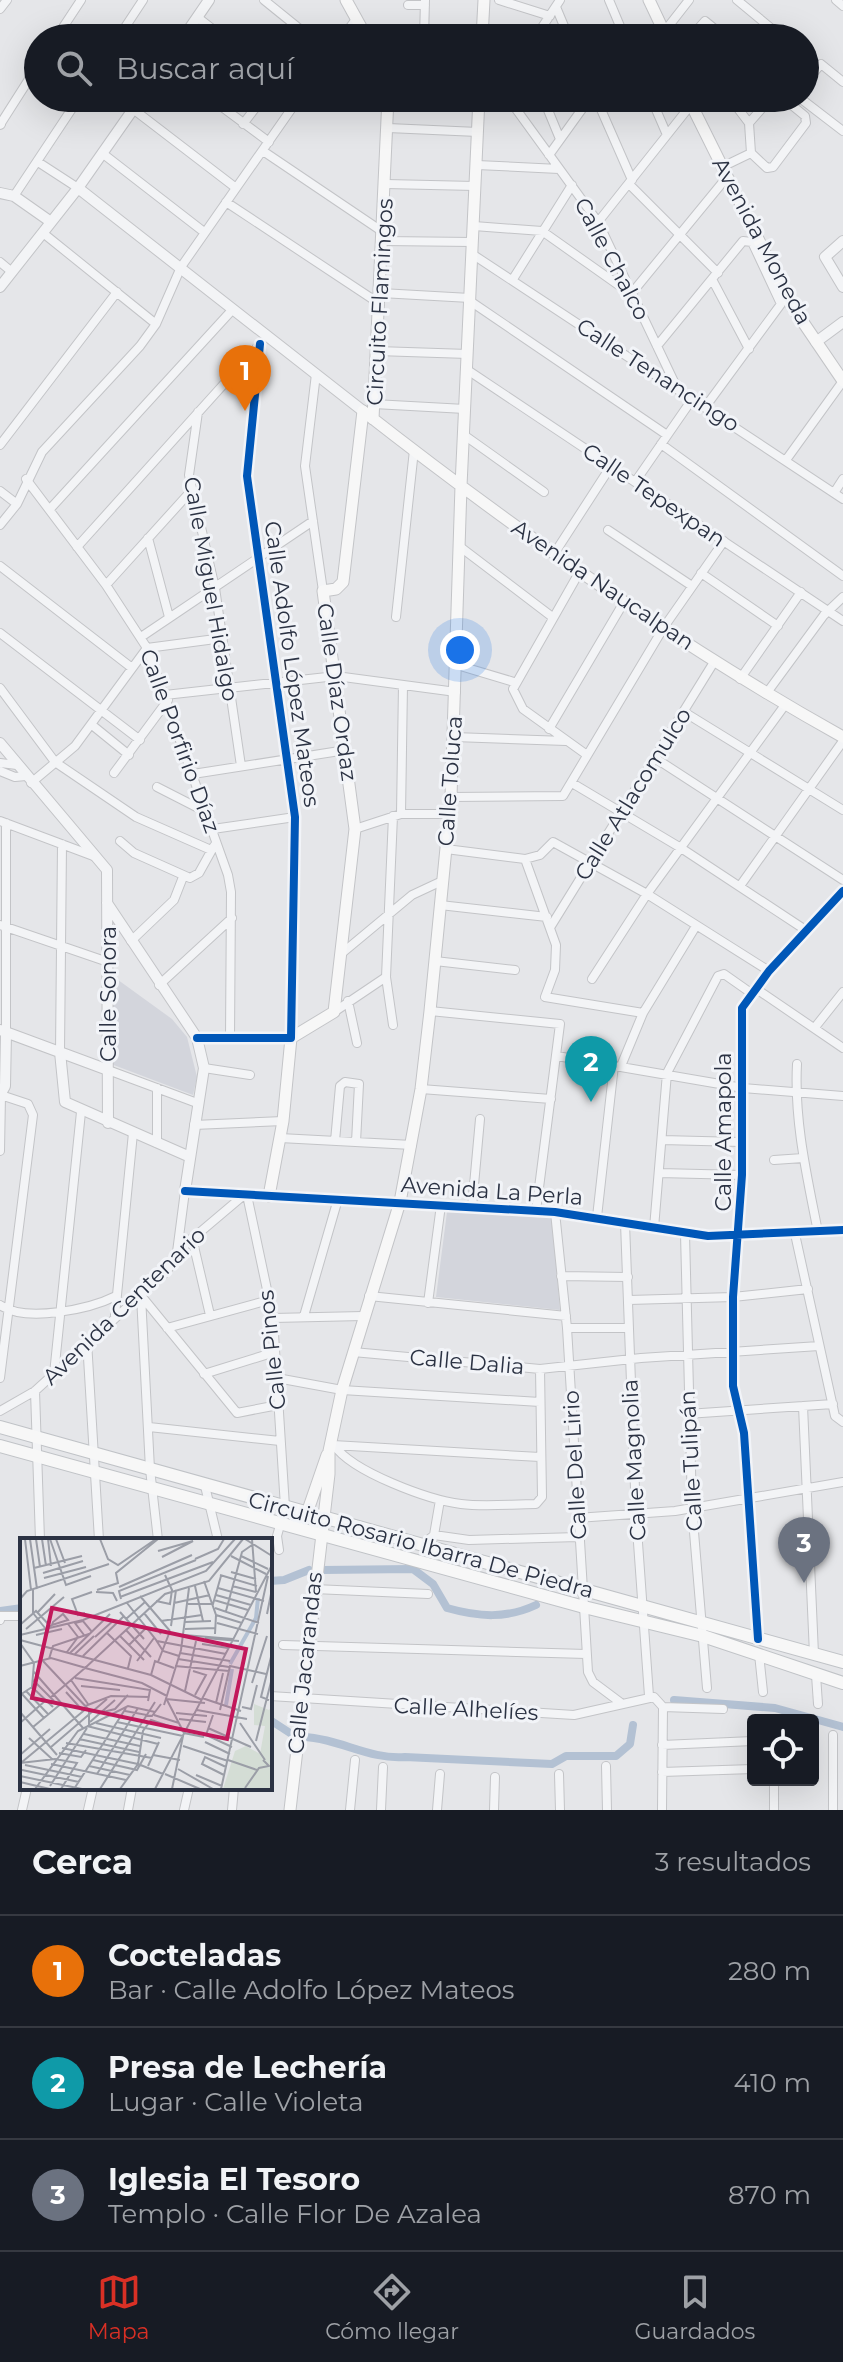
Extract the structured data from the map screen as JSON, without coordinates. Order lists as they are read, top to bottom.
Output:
{
  "streets": {
    "main road": [
      "Avenida Moneda",
      "Circuito Flamingos",
      "Avenida Naucalpan",
      "Calle Adolfo López Mateos",
      "Calle Díaz Ordaz",
      "Calle Toluca",
      "Circuito Rosario Ibarra De Piedra",
      "Calle Jacarandas"
    ],
    "street": [
      "Calle Chalco",
      "Calle Tenancingo",
      "Calle Tepexpan",
      "Calle Miguel Hidalgo",
      "Calle Porfirio Díaz",
      "Calle Atlacomulco",
      "Calle Sonora",
      "Calle Amapola",
      "Avenida La Perla",
      "Avenida Centenario",
      "Calle Pinos",
      "Calle Dalia",
      "Calle Magnolia",
      "Calle Tulipán",
      "Calle Del Lirio",
      "Calle Alhelíes"
    ]
  },
  "crossings": [
    ["Calle Chalco", "Calle Tenancingo"],
    ["Circuito Flamingos", "Avenida Naucalpan"],
    ["Circuito Flamingos", "Calle Adolfo López Mateos"],
    ["Circuito Flamingos", "Calle Díaz Ordaz"],
    ["Calle Tenancingo", "Calle Toluca"],
    ["Calle Tepexpan", "Calle Toluca"],
    ["Avenida Naucalpan", "Calle Toluca"],
    ["Avenida Naucalpan", "Calle Atlacomulco"],
    ["Calle Adolfo López Mateos", "Avenida La Perla"],
    ["Calle Toluca", "Avenida La Perla"],
    ["Calle Toluca", "Calle Dalia"],
    ["Calle Toluca", "Circuito Rosario Ibarra De Piedra"],
    ["Calle Toluca", "Calle Jacarandas"],
    ["Calle Amapola", "Avenida La Perla"],
    ["Calle Amapola", "Calle Dalia"],
    ["Calle Amapola", "Circuito Rosario Ibarra De Piedra"],
    ["Avenida La Perla", "Avenida Centenario"],
    ["Avenida La Perla", "Calle Pinos"],
    ["Avenida La Perla", "Calle Magnolia"],
    ["Avenida La Perla", "Calle Tulipán"],
    ["Avenida La Perla", "Calle Del Lirio"],
    ["Avenida Centenario", "Calle Pinos"],
    ["Calle Pinos", "Circuito Rosario Ibarra De Piedra"],
    ["Calle Dalia", "Calle Magnolia"],
    ["Calle Dalia", "Calle Tulipán"],
    ["Calle Dalia", "Calle Del Lirio"],
    ["Calle Magnolia", "Circuito Rosario Ibarra De Piedra"],
    ["Calle Magnolia", "Calle Alhelíes"],
    ["Calle Tulipán", "Circuito Rosario Ibarra De Piedra"],
    ["Calle Del Lirio", "Circuito Rosario Ibarra De Piedra"],
    ["Calle Del Lirio", "Calle Alhelíes"],
    ["Circuito Rosario Ibarra De Piedra", "Calle Jacarandas"],
    ["Calle Jacarandas", "Calle Alhelíes"]
  ],
  "page": {
    "search": "Buscar aquí",
    "pins": ["1", "2", "3"],
    "heading": ["Cerca", "3 resultados"],
    "list": [
      {
        "mark": "1",
        "name": "Cocteladas",
        "note": "Bar · Calle Adolfo López Mateos",
        "value": "280 m"
      },
      {
        "mark": "2",
        "name": "Presa de Lechería",
        "note": "Lugar · Calle Violeta",
        "value": "410 m"
      },
      {
        "mark": "3",
        "name": "Iglesia El Tesoro",
        "note": "Templo · Calle Flor De Azalea",
        "value": "870 m"
      }
    ],
    "nav": ["Mapa", "Cómo llegar", "Guardados"]
  }
}
